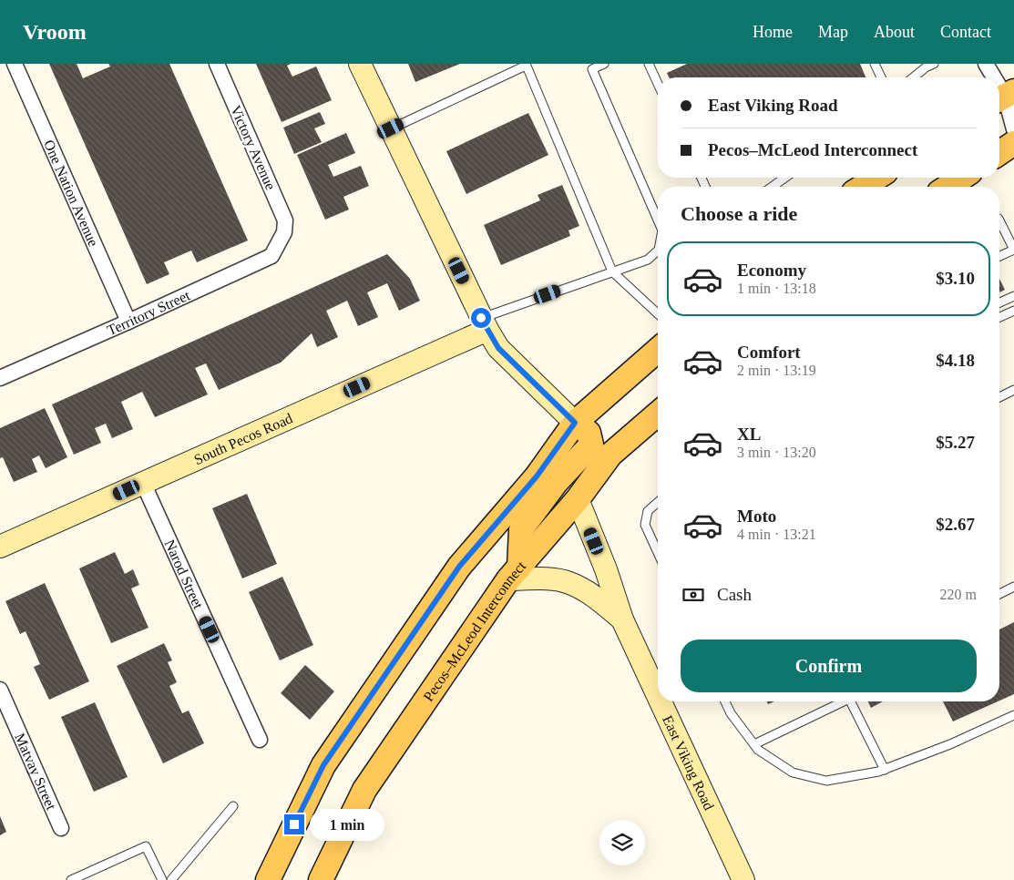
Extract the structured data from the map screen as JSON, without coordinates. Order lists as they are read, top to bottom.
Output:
{
  "streets": {
    "main road": ["Pecos–McLeod Interconnect"],
    "street": [
      "Victory Avenue",
      "One Nation Avenue",
      "Territory Street",
      "South Pecos Road",
      "Narod Street",
      "East Viking Road",
      "Matvay Street"
    ]
  },
  "crossings": [
    ["Victory Avenue", "Territory Street"],
    ["One Nation Avenue", "Territory Street"],
    ["South Pecos Road", "Narod Street"],
    ["Pecos–McLeod Interconnect", "East Viking Road"]
  ],
  "page": {
    "header": "Vroom",
    "nav": [
      "Home",
      "Map",
      "About",
      "Contact"
    ],
    "banner": ["East Viking Road", "Pecos–McLeod Interconnect"],
    "heading": "Choose a ride",
    "list": [
      {
        "name": "Economy",
        "note": "1 min · 13:18",
        "value": "$3.10"
      },
      {
        "name": "Comfort",
        "note": "2 min · 13:19",
        "value": "$4.18"
      },
      {
        "name": "XL",
        "note": "3 min · 13:20",
        "value": "$5.27"
      },
      {
        "name": "Moto",
        "note": "4 min · 13:21",
        "value": "$2.67"
      }
    ],
    "pay": ["Cash", "220 m"],
    "buttons": "Confirm",
    "bubble": "1 min"
  }
}
